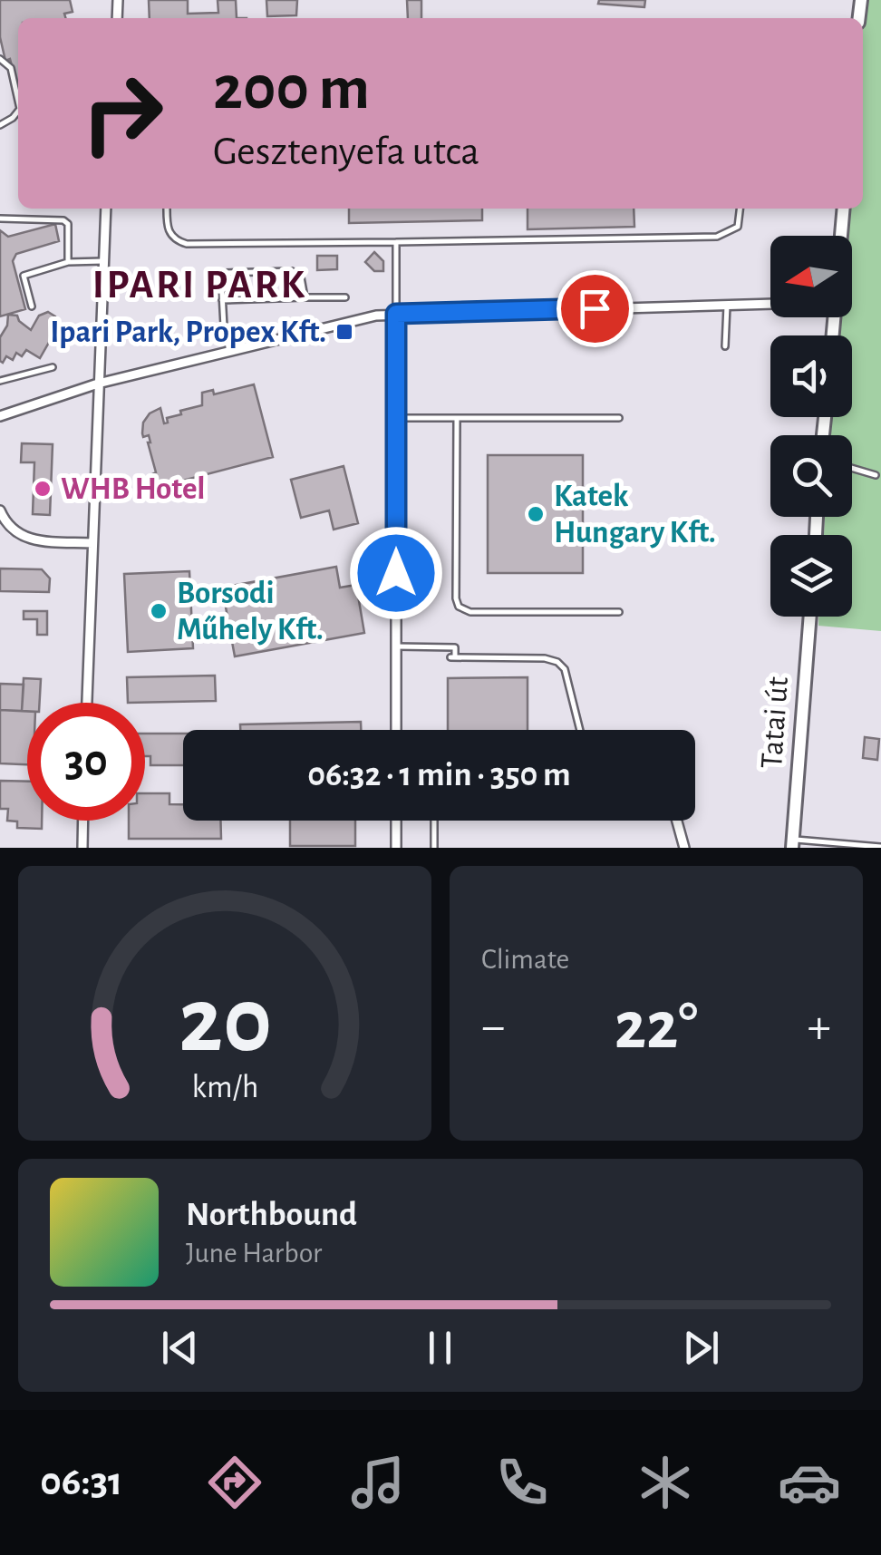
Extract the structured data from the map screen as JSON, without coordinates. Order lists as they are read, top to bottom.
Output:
{
  "streets": {
    "street": ["Tatai út"]
  },
  "districts": ["IPARI PARK"],
  "places": {
    "transit": ["Ipari Park, Propex Kft."],
    "other": ["WHB Hotel", "Katek Hungary Kft.", "Borsodi Műhely Kft."]
  },
  "north": "left",
  "page": {
    "turn": ["200 m", "Gesztenyefa utca"],
    "limit": "30",
    "trip": "06:32 · 1 min · 350 m",
    "tile": "Climate",
    "heat": ["−", "22°", "+"],
    "song": ["Northbound", "June Harbor"],
    "tabs": "06:31",
    "gauge": ["20", "km/h"]
  }
}
